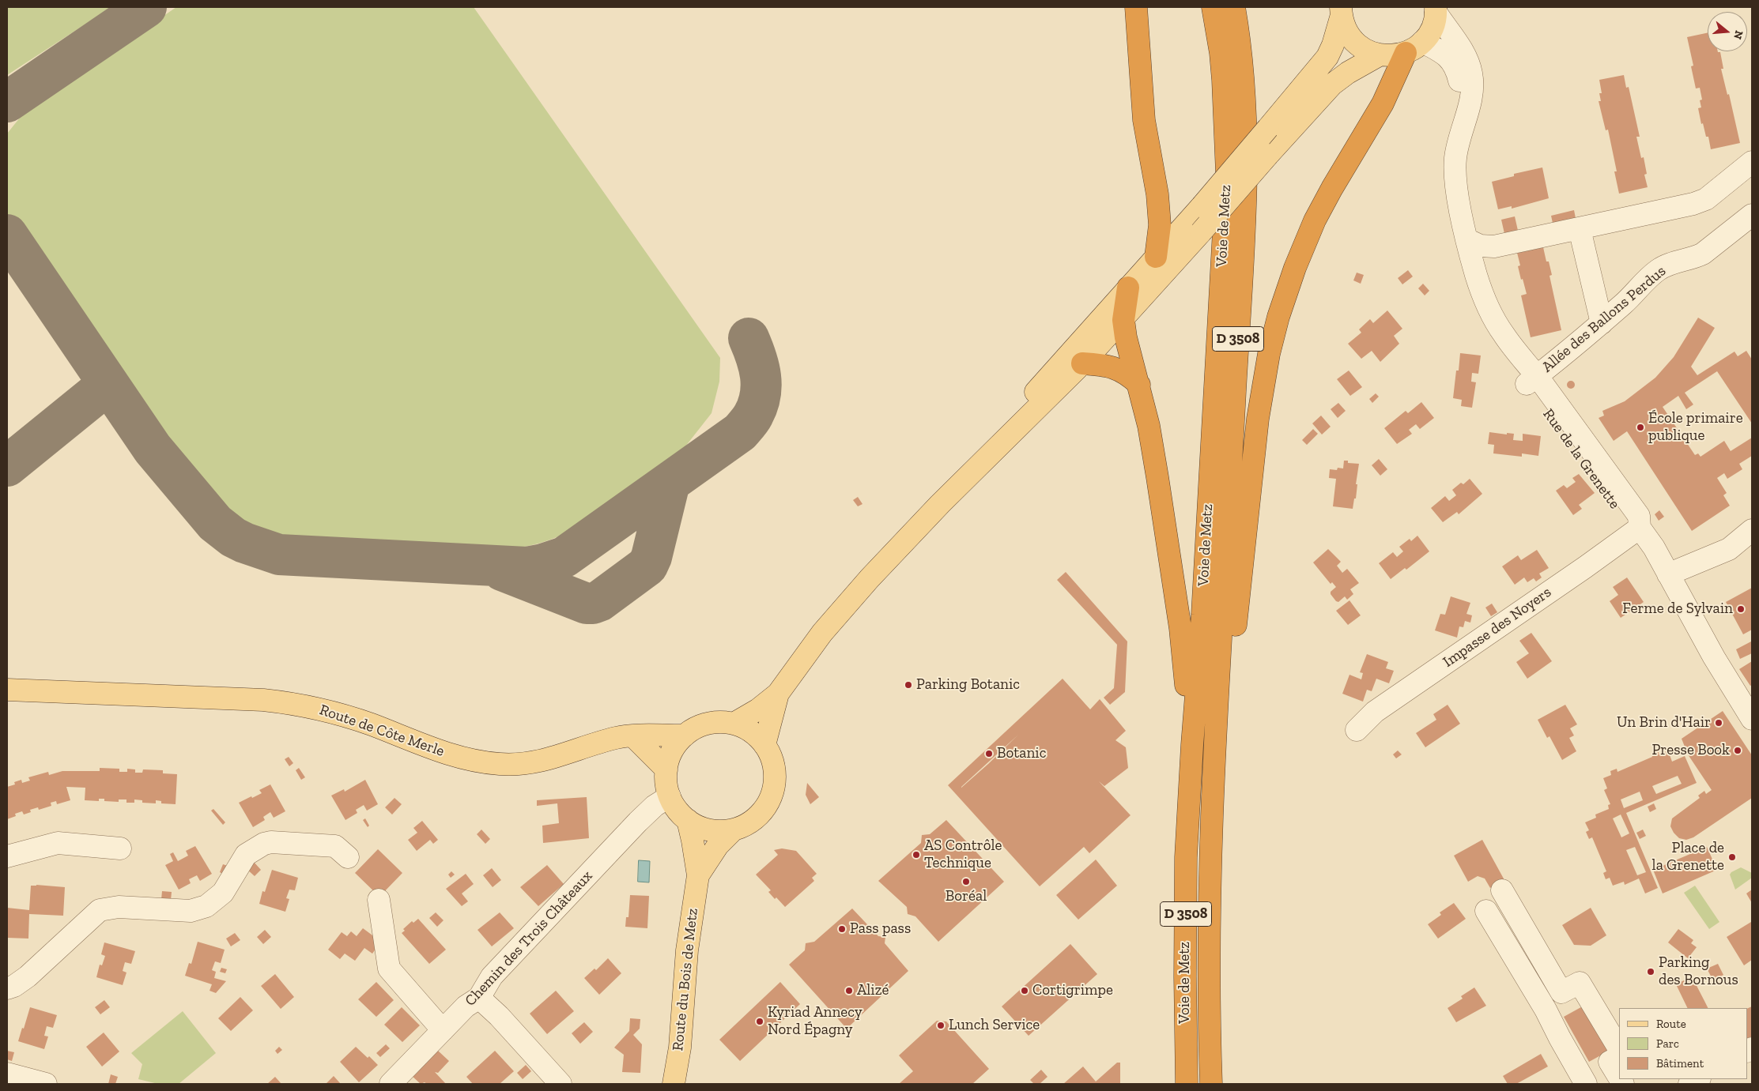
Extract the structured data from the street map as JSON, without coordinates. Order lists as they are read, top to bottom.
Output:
{
  "streets": {
    "highway": ["Voie de Metz", "D 3508"],
    "main road": ["Route de Côte Merle", "Route du Bois de Metz"],
    "street": [
      "Allée des Ballons Perdus",
      "Rue de la Grenette",
      "Impasse des Noyers",
      "Chemin des Trois Châteaux"
    ]
  },
  "crossings": [
    ["Allée des Ballons Perdus", "Rue de la Grenette"],
    ["Rue de la Grenette", "Impasse des Noyers"],
    ["Route de Côte Merle", "Chemin des Trois Châteaux"],
    ["Route de Côte Merle", "Route du Bois de Metz"],
    ["Chemin des Trois Châteaux", "Route du Bois de Metz"]
  ],
  "places": [
    "École primaire publique",
    "Ferme de Sylvain",
    "Parking Botanic",
    "Un Brin d'Hair",
    "Presse Book",
    "Botanic",
    "AS Contrôle Technique",
    "Place de la Grenette",
    "Boréal",
    "Pass pass",
    "Parking des Bornous",
    "Alizé",
    "Cortigrimpe",
    "Kyriad Annecy Nord Épagny",
    "Lunch Service"
  ],
  "legend": ["Route", "Parc", "Bâtiment"],
  "north": "right"
}
